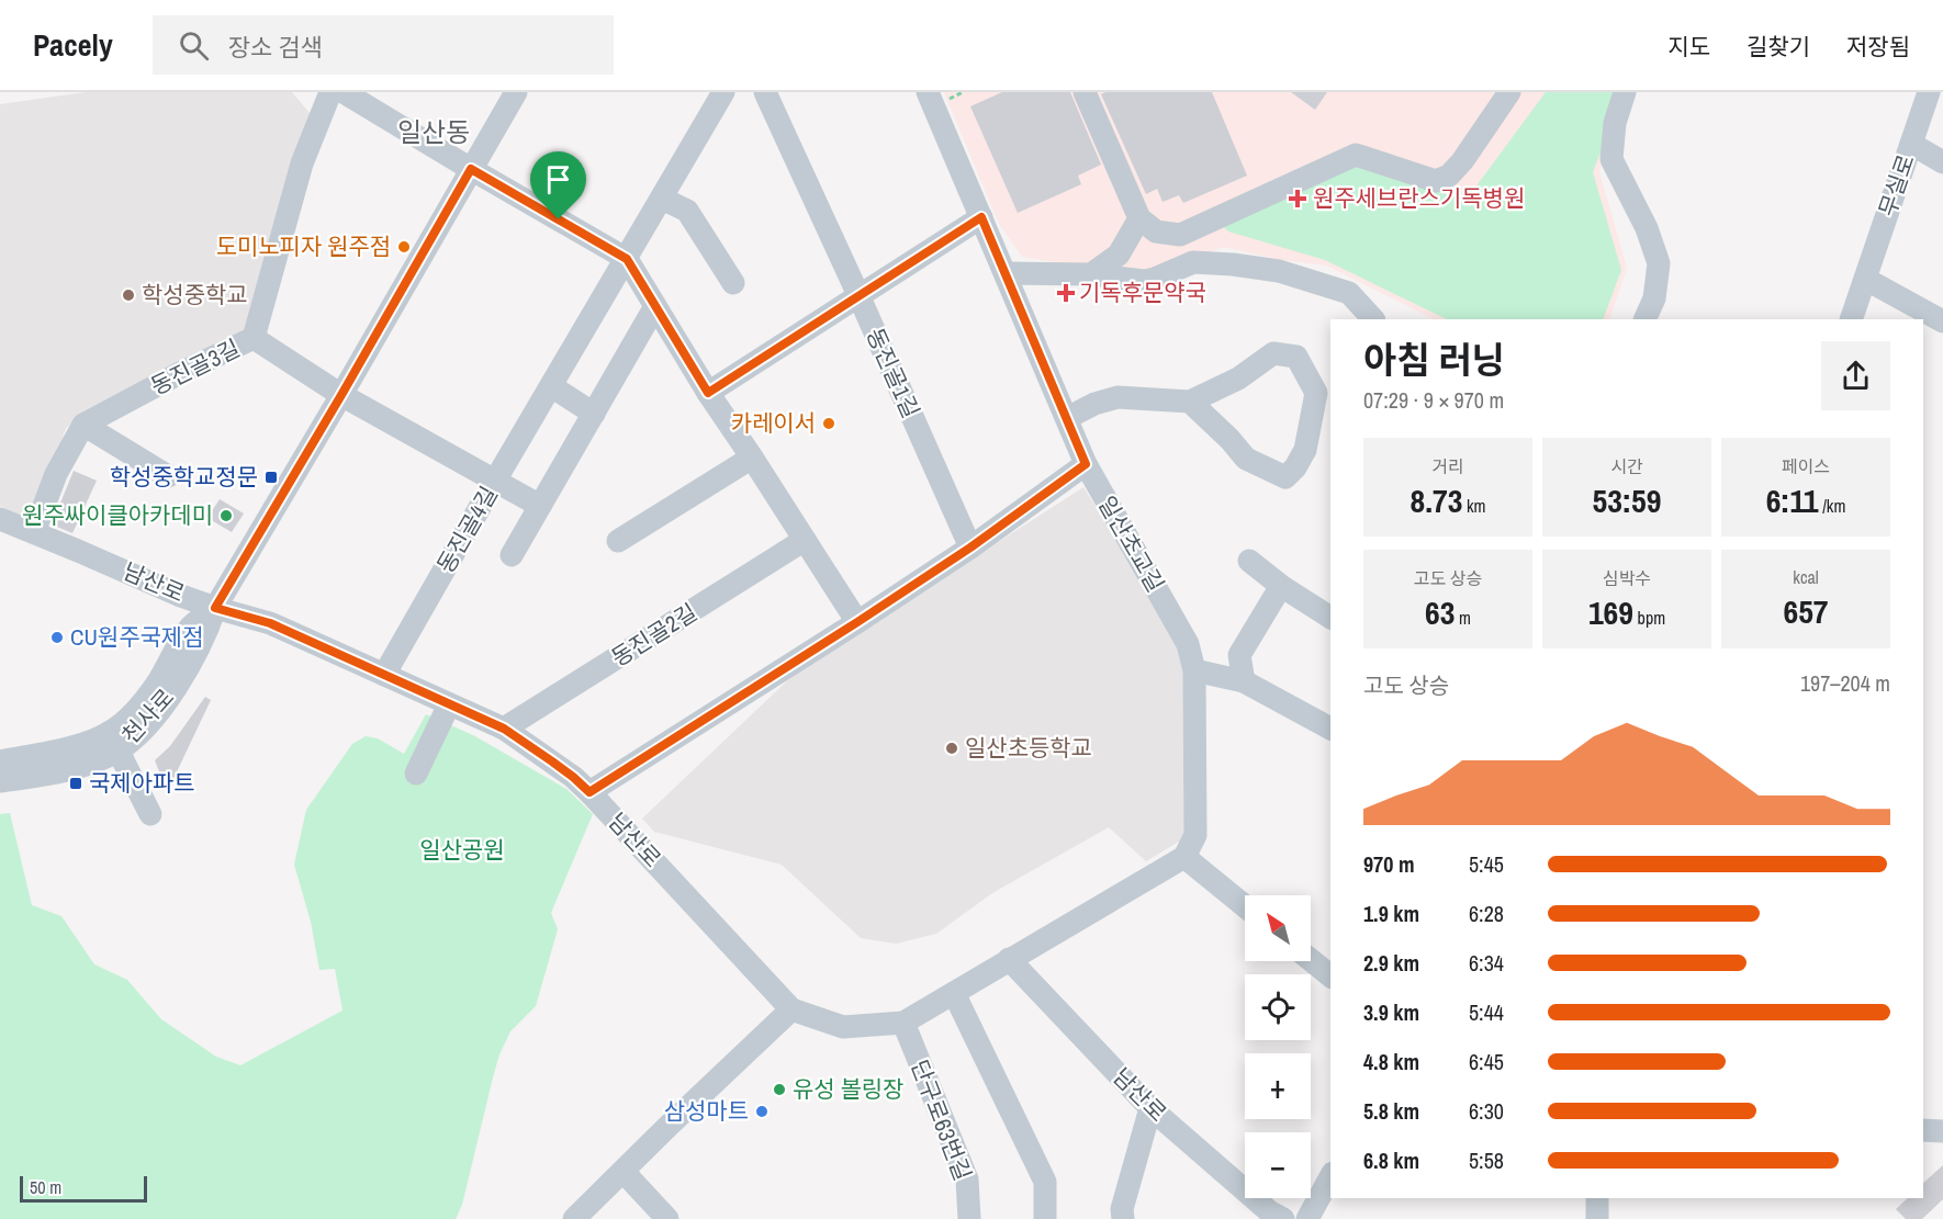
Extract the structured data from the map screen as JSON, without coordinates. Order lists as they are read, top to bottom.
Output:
{
  "streets": {
    "street": [
      "무실로",
      "동진골3길",
      "동진골1길",
      "동진골4길",
      "일산초교길",
      "남산로",
      "동진골2길",
      "천사로",
      "단구로63번길"
    ]
  },
  "crossings": [
    ["동진골4길", "남산로"],
    ["일산초교길", "남산로"],
    ["남산로", "동진골2길"],
    ["남산로", "천사로"],
    ["남산로", "단구로63번길"]
  ],
  "districts": ["일산동"],
  "parks": ["일산공원"],
  "places": {
    "health": ["원주세브란스기독병원", "기독후문약국"],
    "other": [
      "도미노피자 원주점",
      "학성중학교",
      "카레이서",
      "원주싸이클아카데미",
      "CU원주국제점",
      "일산초등학교",
      "유성 볼링장",
      "삼성마트"
    ],
    "transit": ["학성중학교정문", "국제아파트"]
  },
  "scale_bar": "50 m",
  "north": "top left",
  "page": {
    "header": "Pacely",
    "search": "장소 검색",
    "nav": ["지도", "길찾기", "저장됨"],
    "heading": ["아침 러닝", "07:29 · 9 × 970 m"],
    "stats": [
      ["거리", "8.73 km"],
      ["시간", "53:59"],
      ["페이스", "6:11 /km"],
      ["고도 상승", "63 m"],
      ["심박수", "169 bpm"],
      ["kcal", "657"]
    ],
    "chart": ["고도 상승", "197–204 m"],
    "list": [
      {
        "name": "970 m",
        "note": "5:45"
      },
      {
        "name": "1.9 km",
        "note": "6:28"
      },
      {
        "name": "2.9 km",
        "note": "6:34"
      },
      {
        "name": "3.9 km",
        "note": "5:44"
      },
      {
        "name": "4.8 km",
        "note": "6:45"
      },
      {
        "name": "5.8 km",
        "note": "6:30"
      },
      {
        "name": "6.8 km",
        "note": "5:58"
      }
    ],
    "map_buttons": ["+", "−"],
    "scale": "50 m"
  }
}
